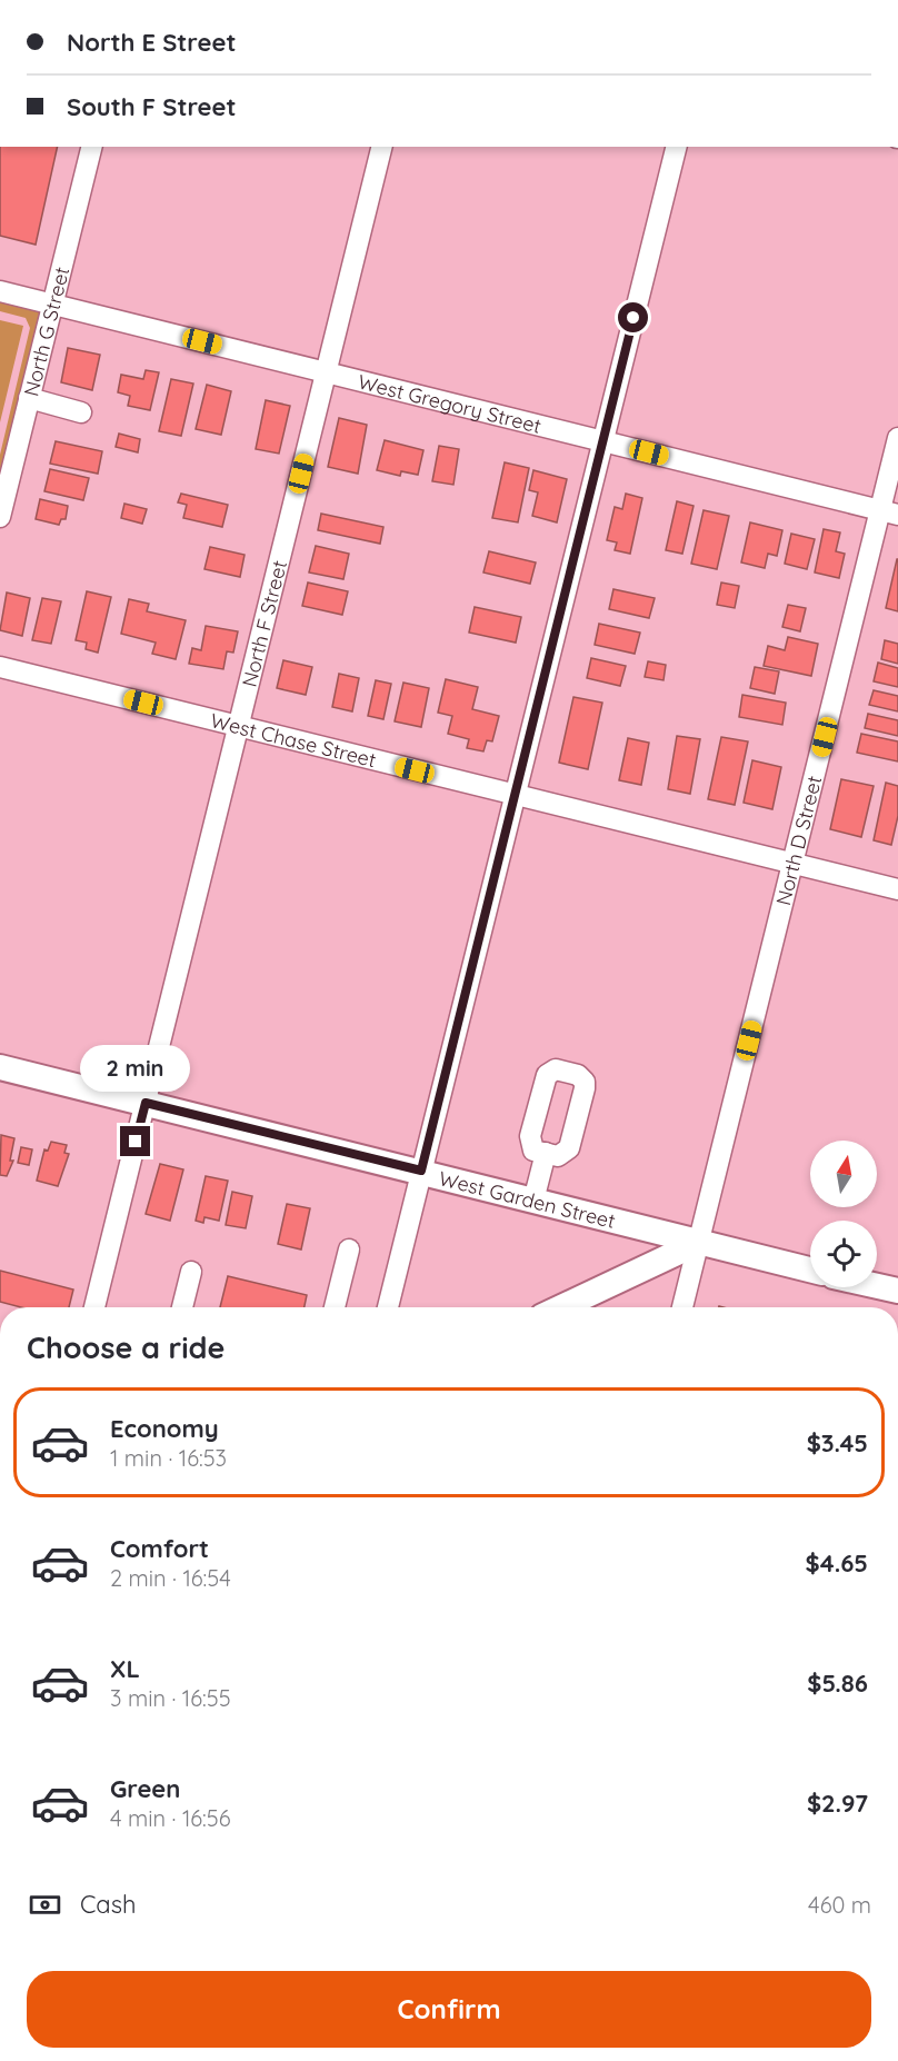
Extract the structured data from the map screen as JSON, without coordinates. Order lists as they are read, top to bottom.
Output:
{
  "streets": {
    "main road": ["West Garden Street"],
    "street": [
      "North G Street",
      "West Gregory Street",
      "North F Street",
      "West Chase Street",
      "North D Street"
    ]
  },
  "crossings": [
    ["North G Street", "West Gregory Street"],
    ["West Gregory Street", "North F Street"],
    ["West Gregory Street", "North D Street"],
    ["North F Street", "West Chase Street"],
    ["North F Street", "West Garden Street"],
    ["West Chase Street", "North D Street"],
    ["North D Street", "West Garden Street"]
  ],
  "north": "top",
  "page": {
    "banner": ["North E Street", "South F Street"],
    "bubble": "2 min",
    "heading": "Choose a ride",
    "list": [
      {
        "name": "Economy",
        "note": "1 min · 16:53",
        "value": "$3.45"
      },
      {
        "name": "Comfort",
        "note": "2 min · 16:54",
        "value": "$4.65"
      },
      {
        "name": "XL",
        "note": "3 min · 16:55",
        "value": "$5.86"
      },
      {
        "name": "Green",
        "note": "4 min · 16:56",
        "value": "$2.97"
      }
    ],
    "pay": ["Cash", "460 m"],
    "buttons": "Confirm"
  }
}
